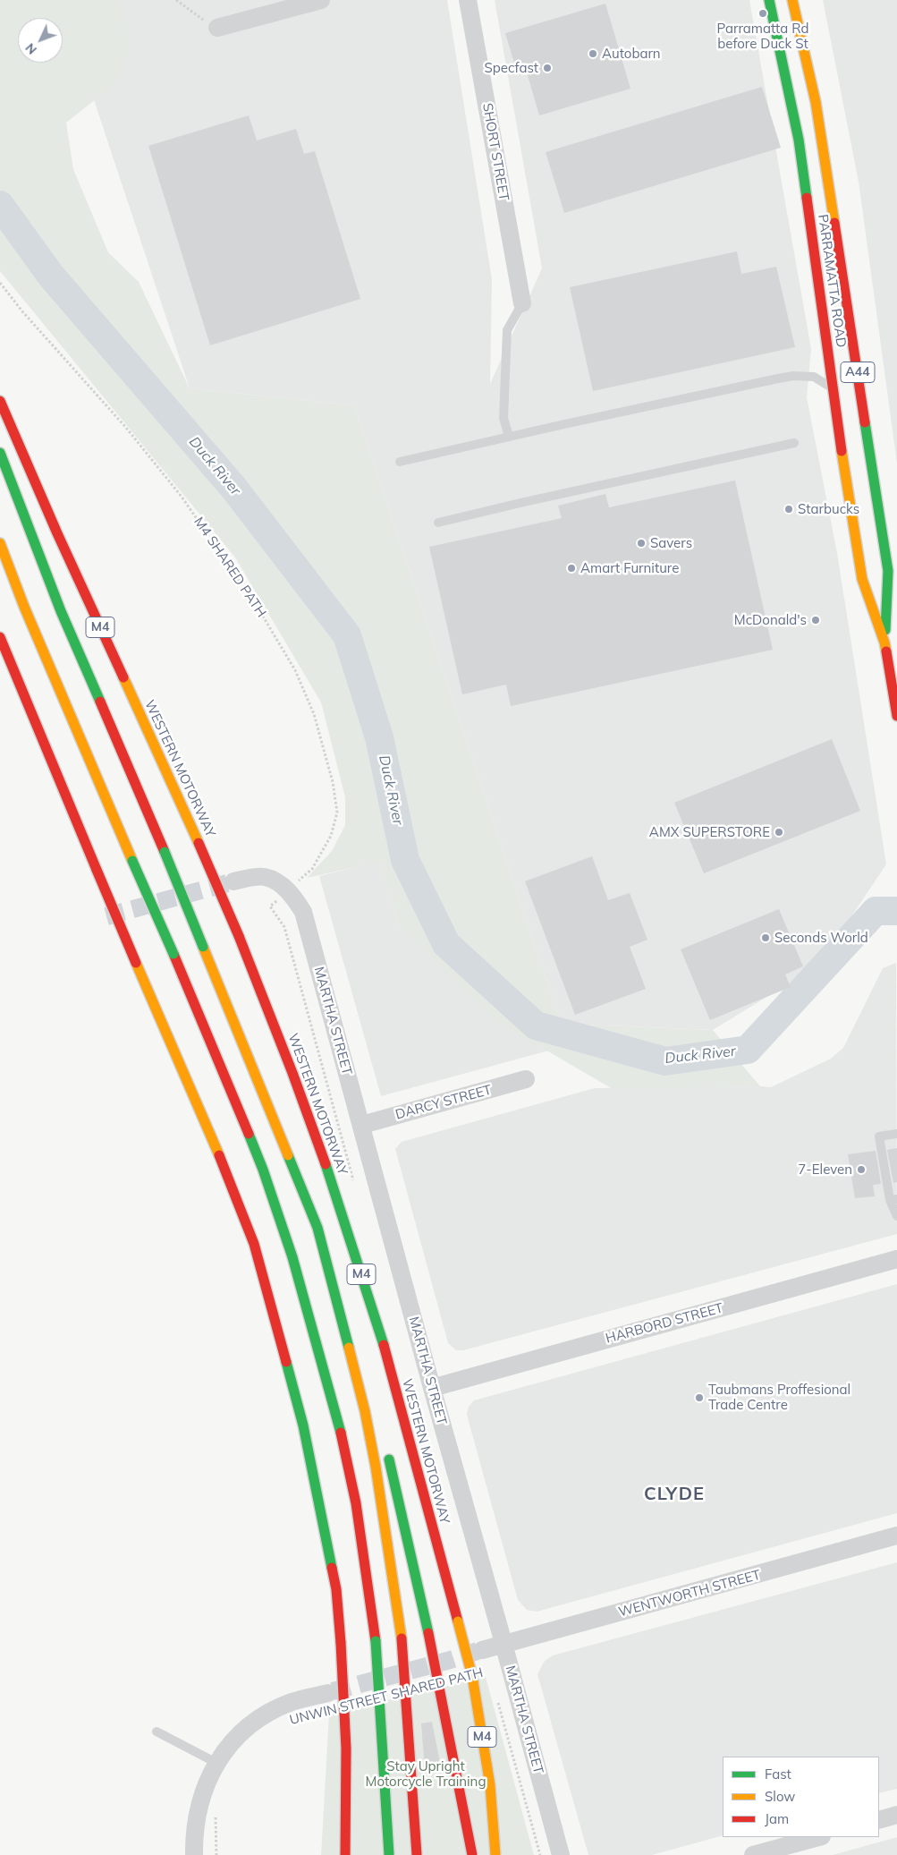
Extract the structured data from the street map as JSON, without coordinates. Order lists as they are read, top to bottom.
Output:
{
  "streets": {
    "highway": [
      "PARRAMATTA ROAD",
      "A44",
      "M4",
      "WESTERN MOTORWAY"
    ],
    "street": [
      "SHORT STREET",
      "MARTHA STREET",
      "DARCY STREET",
      "HARBORD STREET",
      "WENTWORTH STREET"
    ],
    "path": ["M4 SHARED PATH"]
  },
  "crossings": [
    ["M4 SHARED PATH", "MARTHA STREET"],
    ["MARTHA STREET", "DARCY STREET"],
    ["MARTHA STREET", "HARBORD STREET"],
    ["MARTHA STREET", "WENTWORTH STREET"]
  ],
  "districts": ["CLYDE"],
  "water": ["Duck River"],
  "parks": ["Stay Upright Motorcycle Training"],
  "places": [
    "Parramatta Rd before Duck St",
    "Autobarn",
    "Specfast",
    "Starbucks",
    "Savers",
    "Amart Furniture",
    "McDonald's",
    "AMX SUPERSTORE",
    "Seconds World",
    "7-Eleven",
    "Taubmans Proffesional Trade Centre"
  ],
  "legend": ["Fast", "Slow", "Jam"],
  "north": "bottom left"
}
